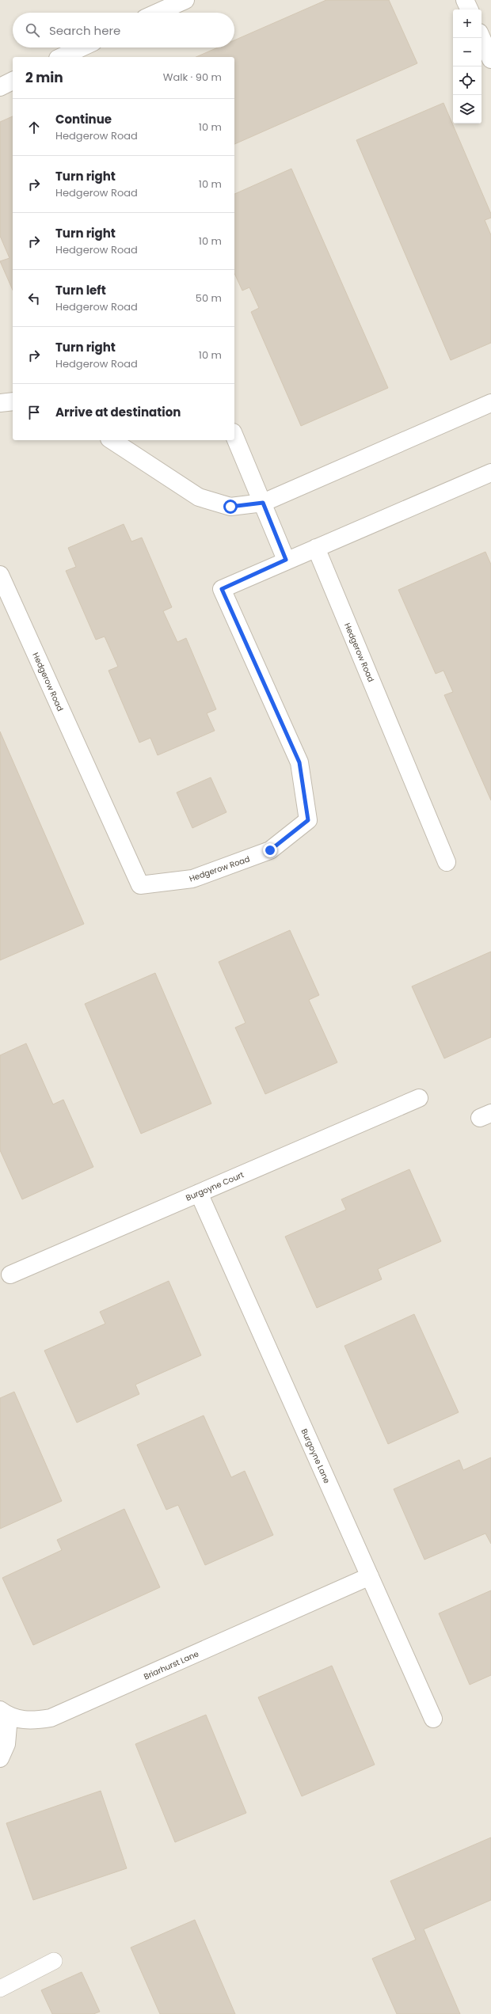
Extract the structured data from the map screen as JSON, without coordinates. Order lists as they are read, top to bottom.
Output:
{
  "streets": {
    "street": [
      "Hedgerow Road",
      "Burgoyne Court",
      "Burgoyne Lane",
      "Briarhurst Lane"
    ]
  },
  "crossings": [
    ["Burgoyne Court", "Burgoyne Lane"],
    ["Burgoyne Lane", "Briarhurst Lane"]
  ],
  "page": {
    "map_buttons": ["+", "−"],
    "search": "Search here",
    "heading": ["2 min", "Walk · 90 m"],
    "list": [
      ["Continue", "Hedgerow Road", "10 m"],
      ["Turn right", "Hedgerow Road", "10 m"],
      ["Turn right", "Hedgerow Road", "10 m"],
      ["Turn left", "Hedgerow Road", "50 m"],
      ["Turn right", "Hedgerow Road", "10 m"],
      "Arrive at destination"
    ]
  }
}
